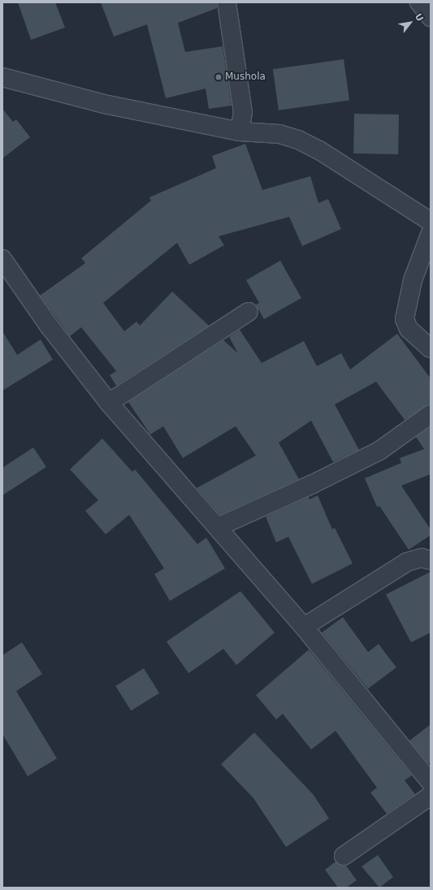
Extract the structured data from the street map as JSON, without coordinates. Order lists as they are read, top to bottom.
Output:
{
  "places": ["Mushola"],
  "north": "top right"
}
